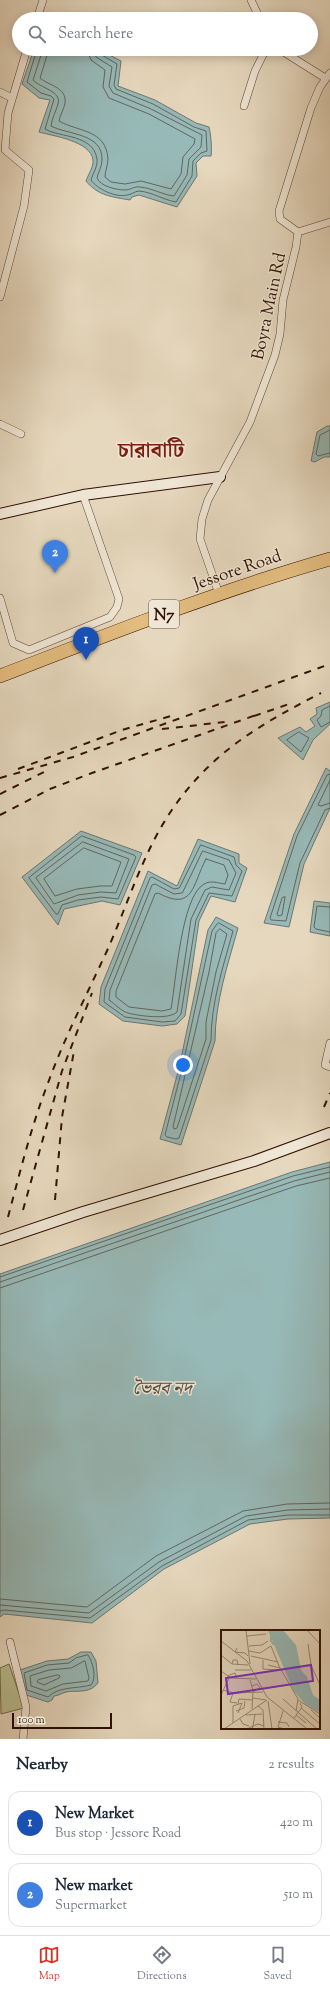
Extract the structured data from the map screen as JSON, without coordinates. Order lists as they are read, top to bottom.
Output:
{
  "streets": {
    "highway": ["Jessore Road", "N7"],
    "street": ["Boyra Main Rd"]
  },
  "crossings": [
    ["Boyra Main Rd", "Jessore Road"]
  ],
  "districts": ["চারাবাটি"],
  "water": ["ভৈরব নদ"],
  "scale_bar": "100 m",
  "page": {
    "search": "Search here",
    "pins": ["2", "1"],
    "scale": "100 m",
    "heading": ["Nearby", "2 results"],
    "list": [
      {
        "mark": "1",
        "name": "New Market",
        "note": "Bus stop · Jessore Road",
        "value": "420 m"
      },
      {
        "mark": "2",
        "name": "New market",
        "note": "Supermarket",
        "value": "510 m"
      }
    ],
    "nav": ["Map", "Directions", "Saved"]
  }
}
